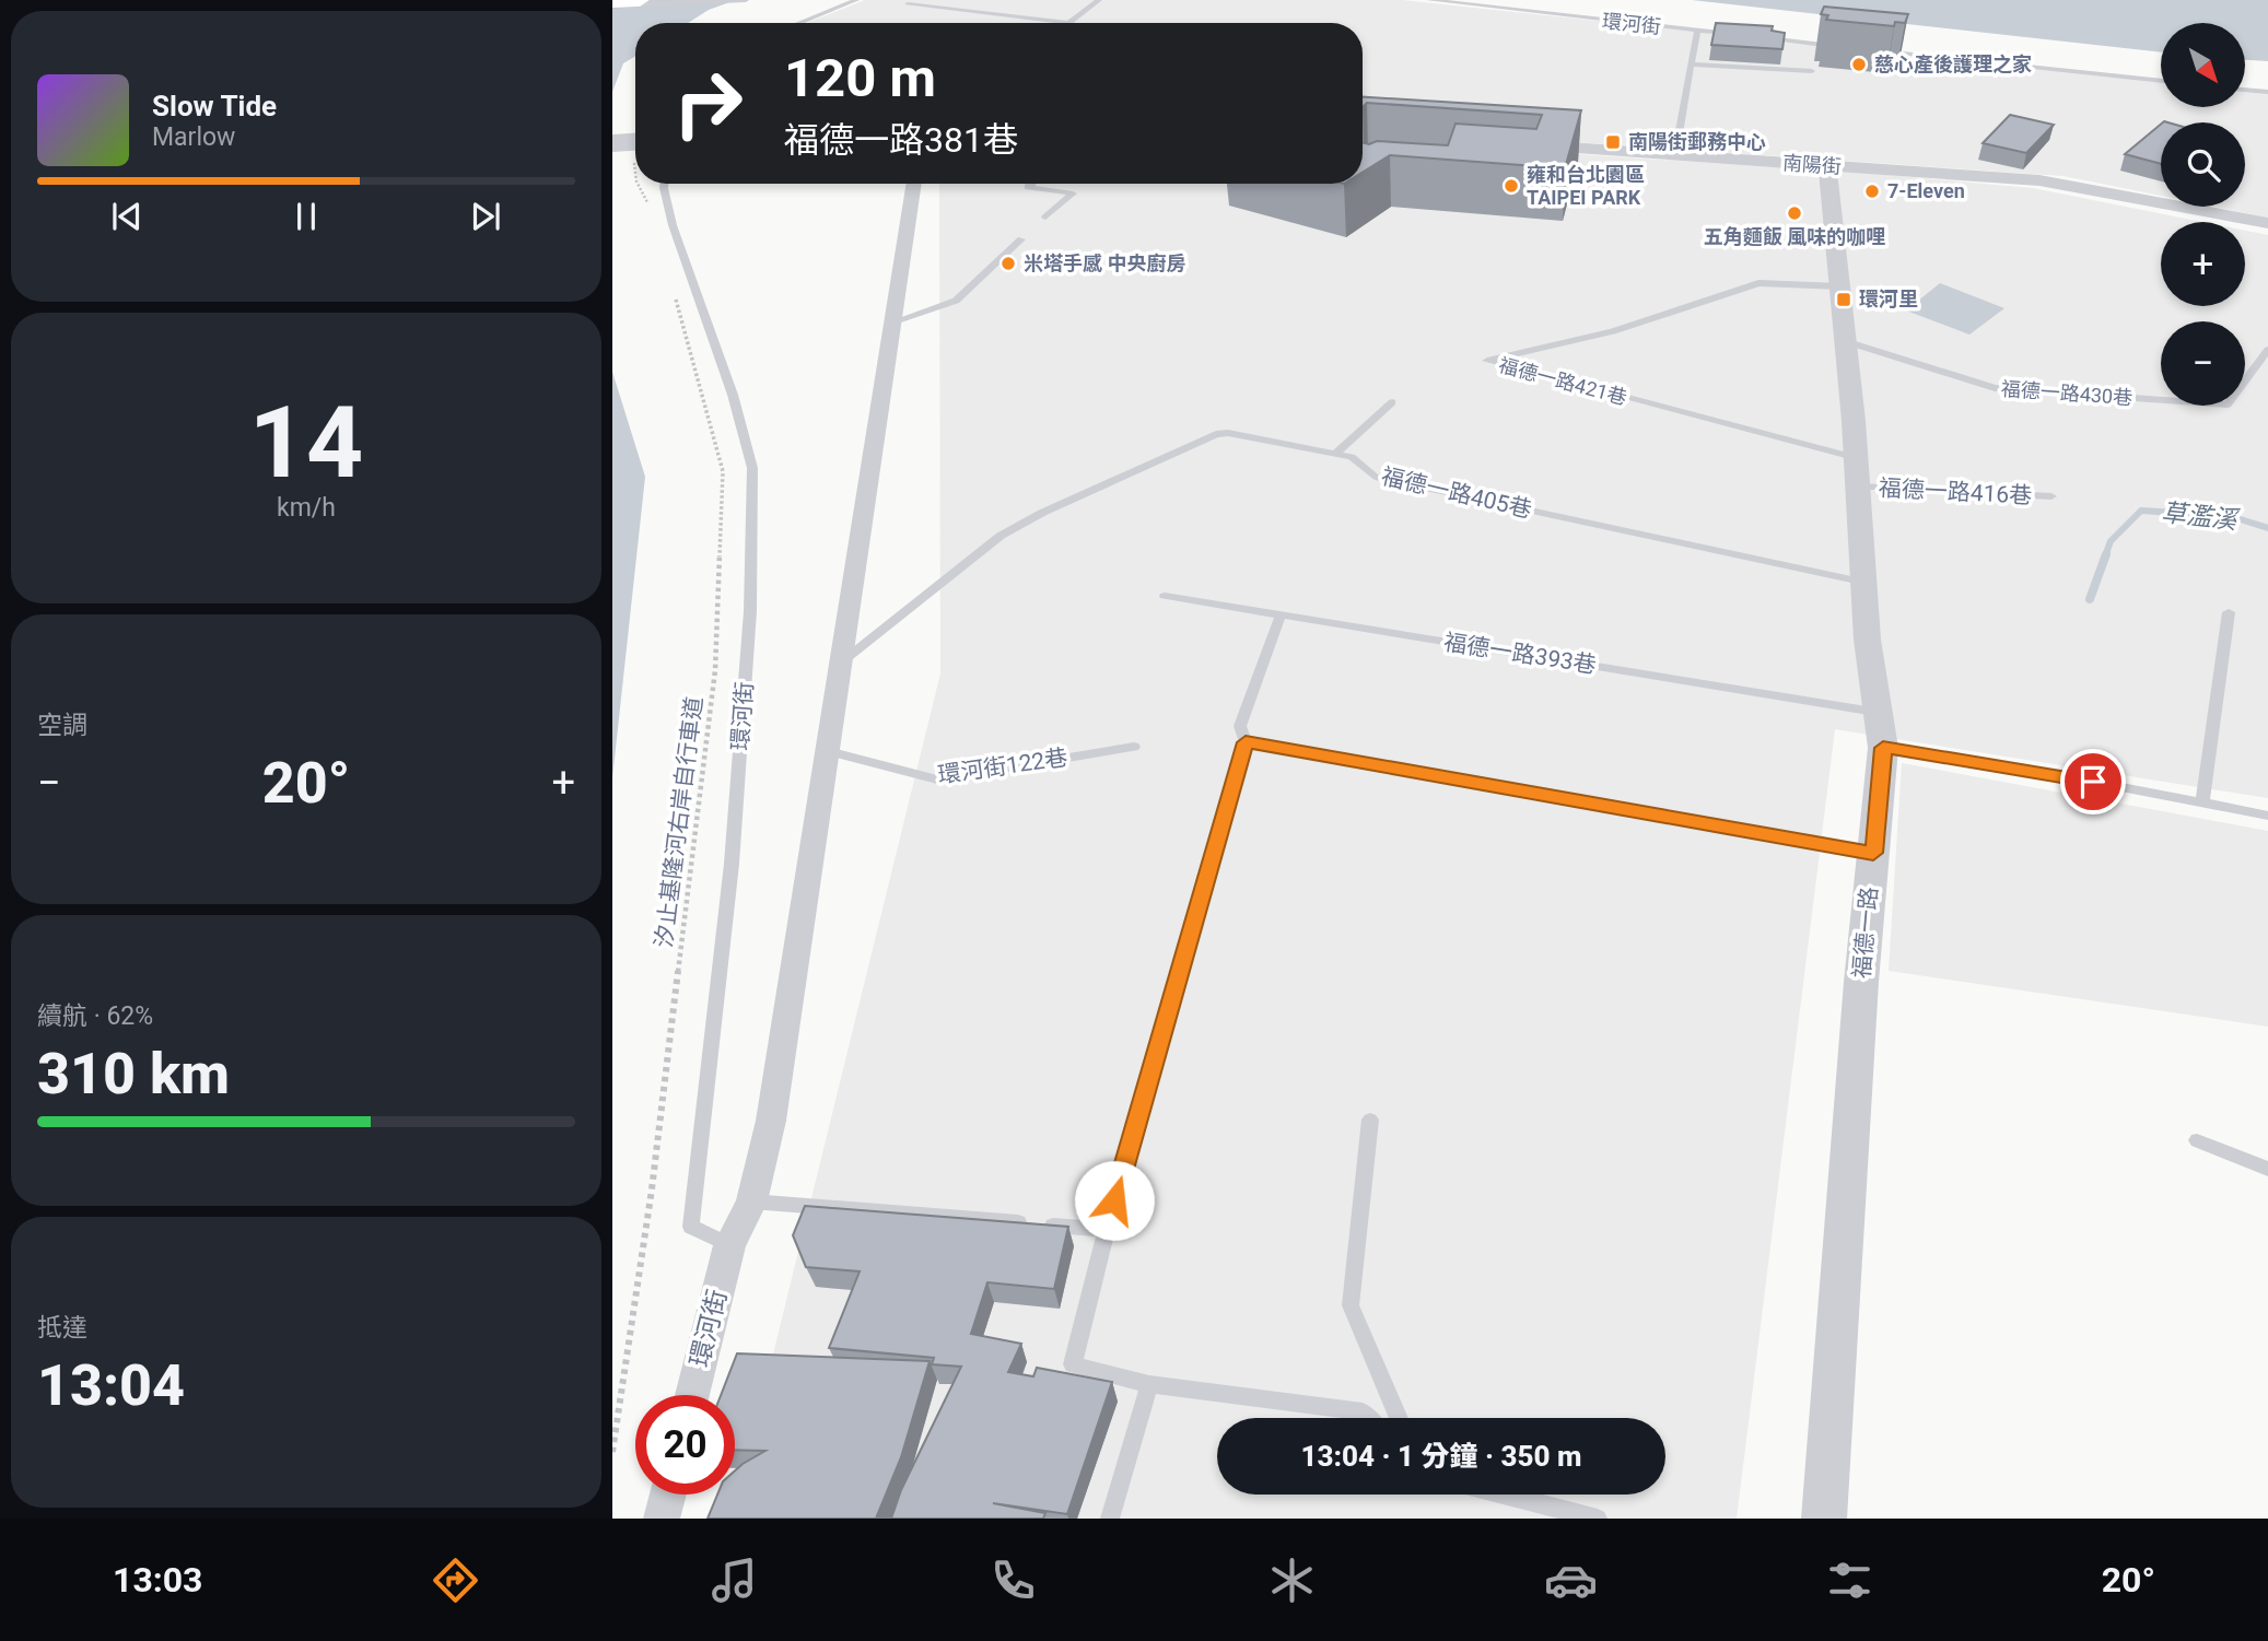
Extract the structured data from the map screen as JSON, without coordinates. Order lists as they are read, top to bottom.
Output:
{
  "streets": {
    "street": ["環河街", "南陽街", "福德一路"],
    "lane": [
      "福德一路421巷",
      "福德一路430巷",
      "福德一路416巷",
      "福德一路405巷",
      "福德一路393巷",
      "環河街122巷"
    ],
    "path": ["汐止基隆河右岸自行車道"]
  },
  "crossings": [
    ["環河街", "福德一路405巷"],
    ["環河街", "環河街122巷"],
    ["南陽街", "福德一路"],
    ["福德一路421巷", "福德一路"],
    ["福德一路430巷", "福德一路"],
    ["福德一路416巷", "福德一路"],
    ["福德一路405巷", "福德一路"],
    ["福德一路393巷", "福德一路"]
  ],
  "water": ["草濫溪"],
  "places": {
    "other": [
      "慈心產後護理之家",
      "雍和台北園區 TAIPEI PARK",
      "7-Eleven",
      "五角麵飯 風味的咖哩",
      "米塔手感 中央廚房"
    ],
    "transit": ["南陽街郵務中心", "環河里"]
  },
  "north": "bottom right",
  "page": {
    "map_buttons": ["+", "−"],
    "turn": ["120 m", "福德一路381巷"],
    "song": ["Slow Tide", "Marlow"],
    "tile": [
      ["14", "km/h"],
      "空調",
      ["續航 · 62%", "310 km"],
      ["抵達", "13:04"]
    ],
    "heat": ["−", "20°", "+"],
    "limit": "20",
    "trip": "13:04 · 1 分鐘 · 350 m",
    "tabs": ["13:03", "20°"]
  }
}
